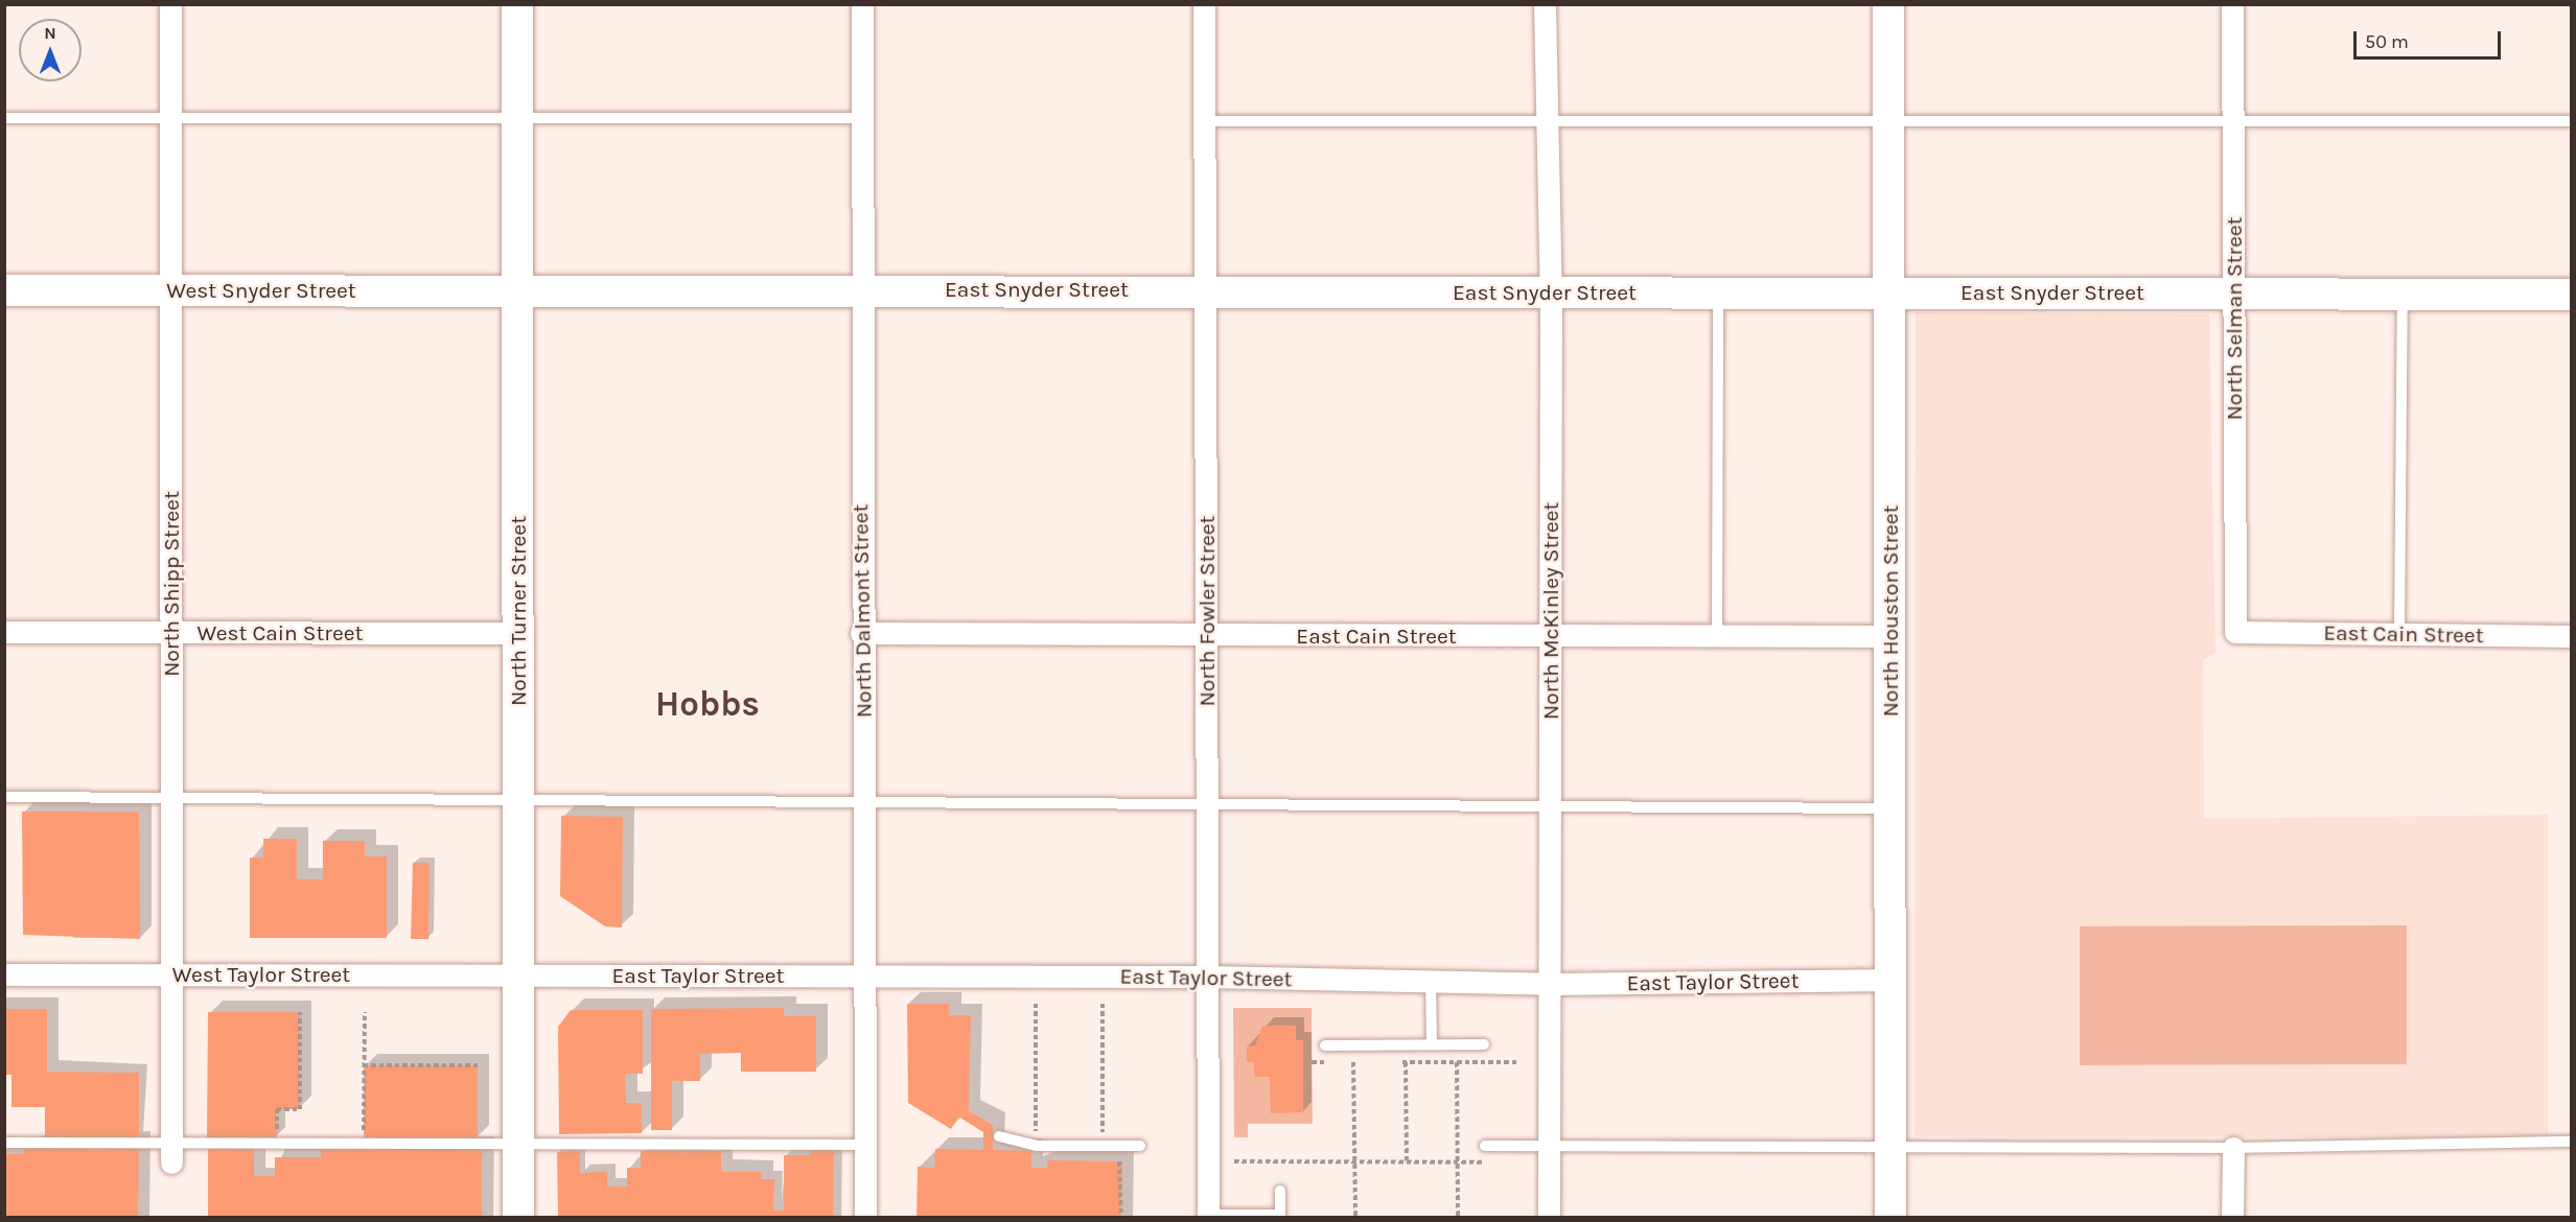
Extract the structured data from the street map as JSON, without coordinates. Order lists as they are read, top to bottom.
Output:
{
  "streets": {
    "street": [
      "East Snyder Street",
      "West Snyder Street",
      "North Selman Street",
      "North Shipp Street",
      "North Turner Street",
      "North Dalmont Street",
      "North Fowler Street",
      "North McKinley Street",
      "North Houston Street",
      "West Cain Street",
      "East Cain Street",
      "West Taylor Street",
      "East Taylor Street"
    ]
  },
  "crossings": [
    ["East Snyder Street", "West Snyder Street"],
    ["East Snyder Street", "North Selman Street"],
    ["East Snyder Street", "North Turner Street"],
    ["East Snyder Street", "North Dalmont Street"],
    ["East Snyder Street", "North Fowler Street"],
    ["East Snyder Street", "North McKinley Street"],
    ["East Snyder Street", "North Houston Street"],
    ["West Snyder Street", "North Shipp Street"],
    ["West Snyder Street", "North Turner Street"],
    ["North Selman Street", "East Cain Street"],
    ["North Shipp Street", "West Cain Street"],
    ["North Shipp Street", "West Taylor Street"],
    ["North Turner Street", "West Cain Street"],
    ["North Turner Street", "West Taylor Street"],
    ["North Turner Street", "East Taylor Street"],
    ["North Dalmont Street", "East Cain Street"],
    ["North Dalmont Street", "East Taylor Street"],
    ["North Fowler Street", "East Cain Street"],
    ["North Fowler Street", "East Taylor Street"],
    ["North McKinley Street", "East Cain Street"],
    ["North McKinley Street", "East Taylor Street"],
    ["North Houston Street", "East Cain Street"],
    ["North Houston Street", "East Taylor Street"],
    ["West Taylor Street", "East Taylor Street"]
  ],
  "districts": ["Hobbs"],
  "scale_bar": "50 m",
  "north": "top"
}
